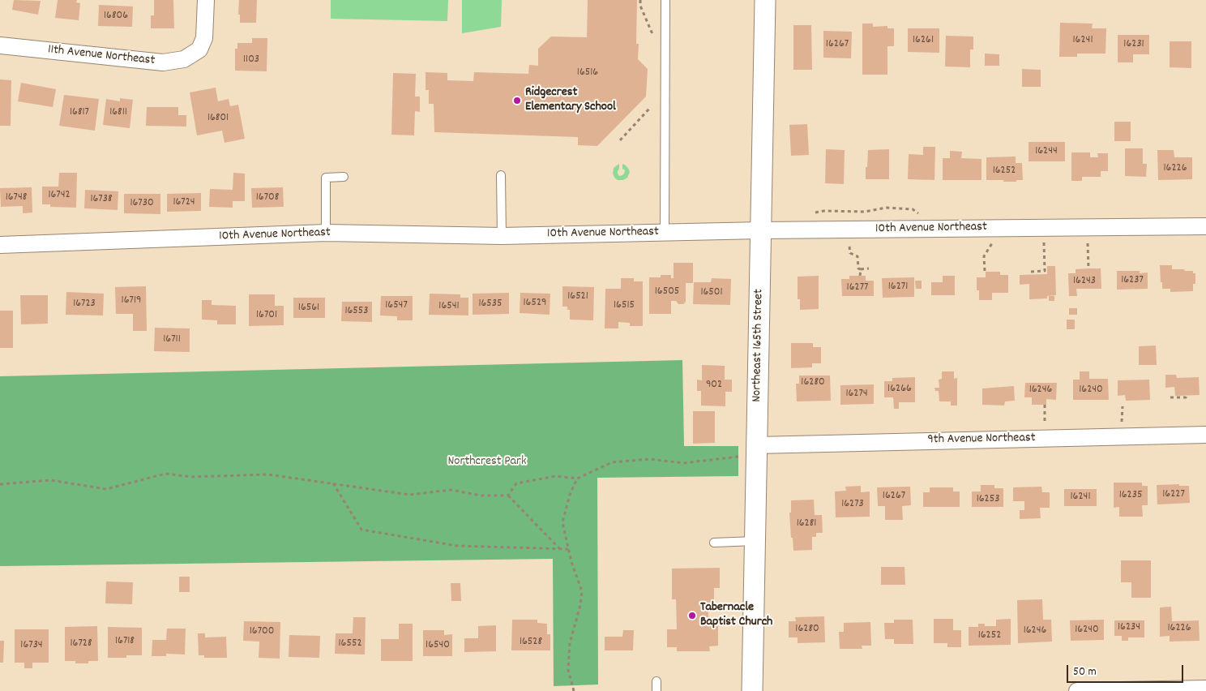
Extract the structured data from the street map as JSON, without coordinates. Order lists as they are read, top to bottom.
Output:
{
  "streets": {
    "street": [
      "11th Avenue Northeast",
      "10th Avenue Northeast",
      "Northeast 165th Street",
      "9th Avenue Northeast"
    ]
  },
  "crossings": [
    ["10th Avenue Northeast", "Northeast 165th Street"],
    ["Northeast 165th Street", "9th Avenue Northeast"]
  ],
  "parks": ["Northcrest Park"],
  "places": ["Ridgecrest Elementary School", "Tabernacle Baptist Church"],
  "house_numbers": [
    "16806",
    "16261",
    "16241",
    "16267",
    "16231",
    "1103",
    "16516",
    "16817",
    "16811",
    "16801",
    "16244",
    "16226",
    "16252",
    "16742",
    "16748",
    "16708",
    "16738",
    "16724",
    "16730",
    "16237",
    "16243",
    "16271",
    "16277",
    "16505",
    "16501",
    "16521",
    "16719",
    "16529",
    "16723",
    "16535",
    "16547",
    "16515",
    "16541",
    "16561",
    "16553",
    "16701",
    "16711",
    "16280",
    "902",
    "16266",
    "16246",
    "16240",
    "16274",
    "16227",
    "16235",
    "16267",
    "16241",
    "16253",
    "16273",
    "16281",
    "16234",
    "16226",
    "16280",
    "16240",
    "16246",
    "16700",
    "16252",
    "16718",
    "16528",
    "16728",
    "16552",
    "16734",
    "16540"
  ],
  "scale_bar": "50 m"
}
